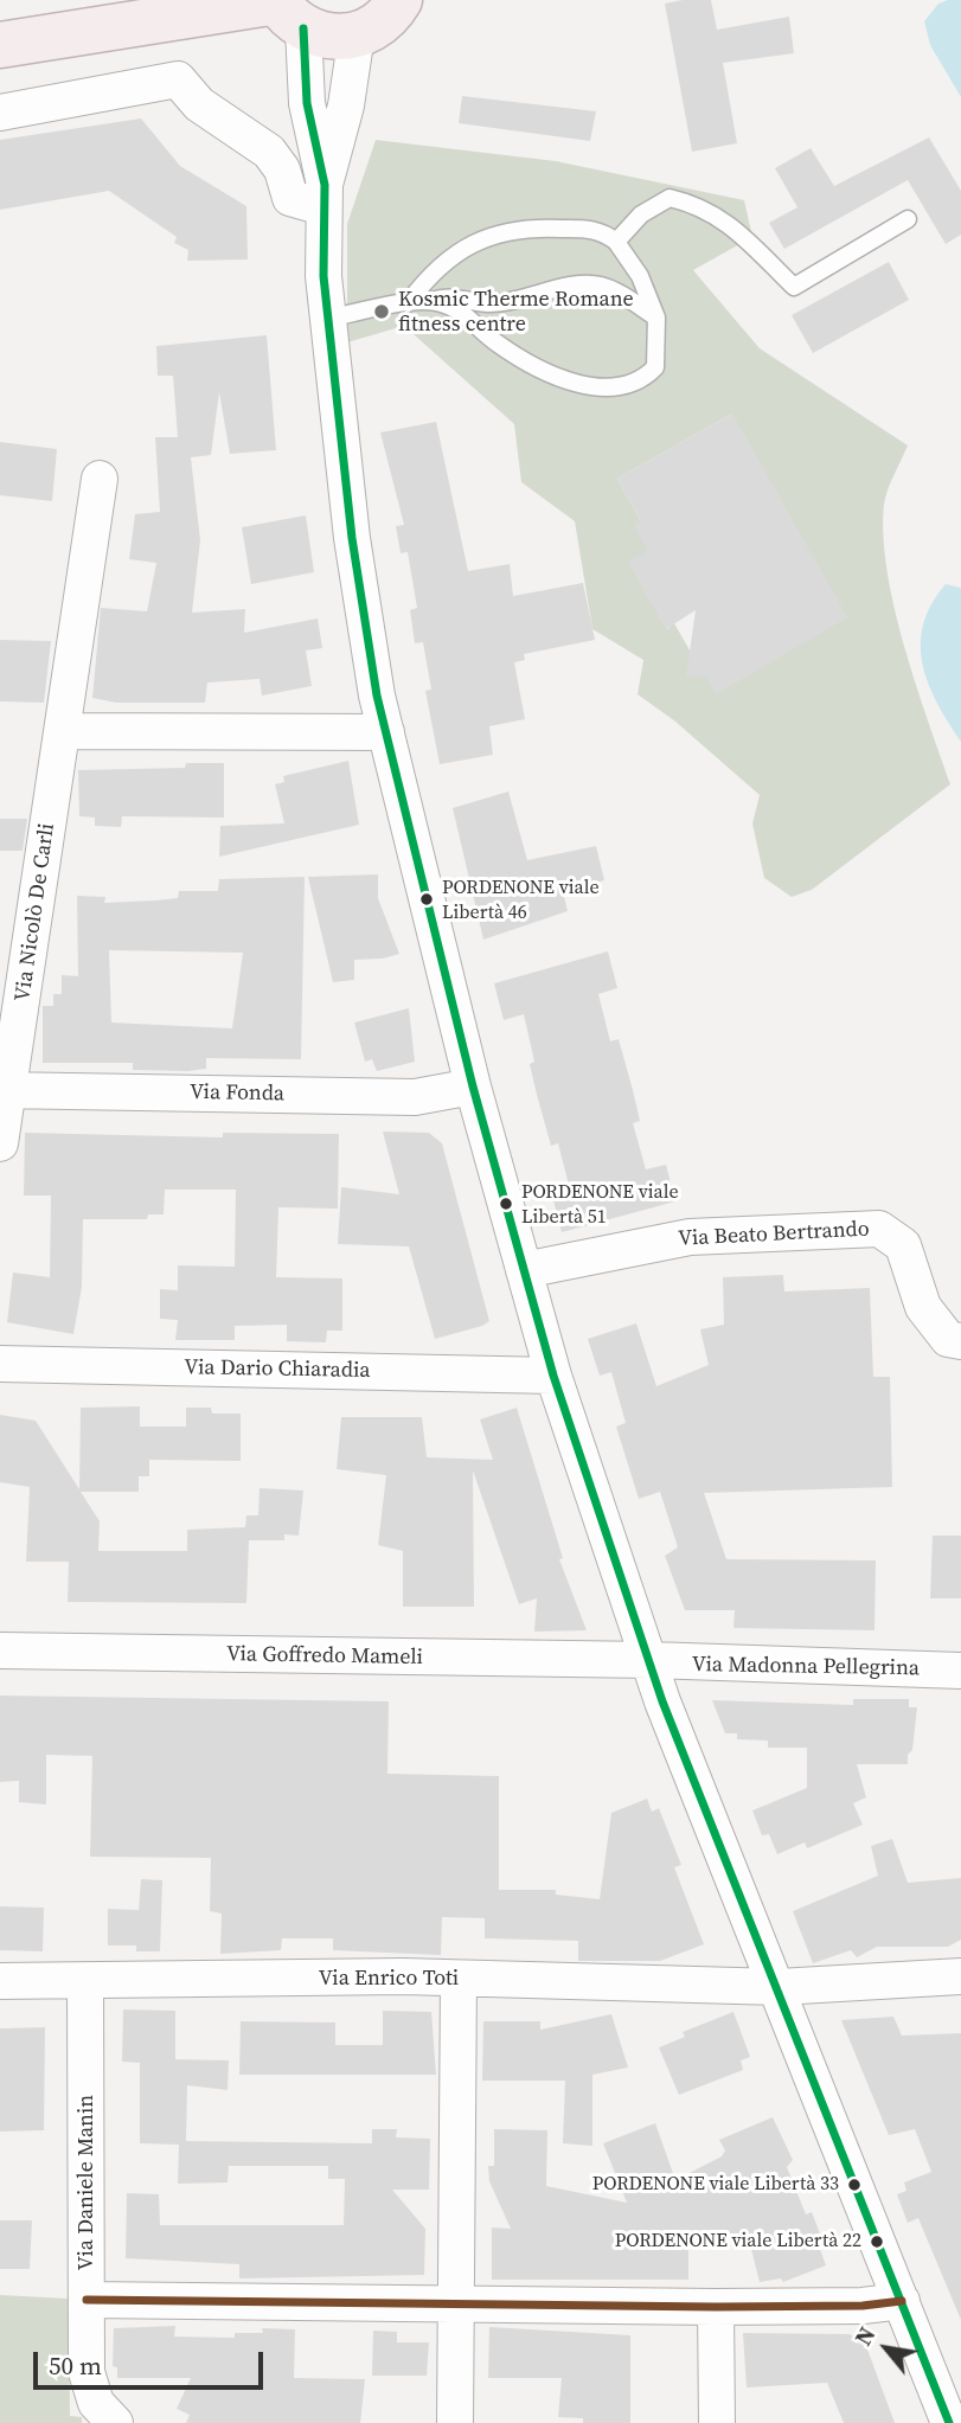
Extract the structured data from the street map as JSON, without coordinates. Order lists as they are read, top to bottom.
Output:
{
  "streets": {
    "street": [
      "Via Nicolò De Carli",
      "Via Fonda",
      "Via Beato Bertrando",
      "Via Dario Chiaradia",
      "Via Goffredo Mameli",
      "Via Madonna Pellegrina",
      "Via Enrico Toti",
      "Via Daniele Manin"
    ]
  },
  "crossings": [
    ["Via Nicolò De Carli", "Via Fonda"],
    ["Via Goffredo Mameli", "Via Madonna Pellegrina"],
    ["Via Enrico Toti", "Via Daniele Manin"]
  ],
  "places": [
    "Kosmic Therme Romane fitness centre",
    "PORDENONE viale Libertà 46",
    "PORDENONE viale Libertà 51",
    "PORDENONE viale Libertà 33",
    "PORDENONE viale Libertà 22"
  ],
  "scale_bar": "50 m",
  "north": "top left"
}
